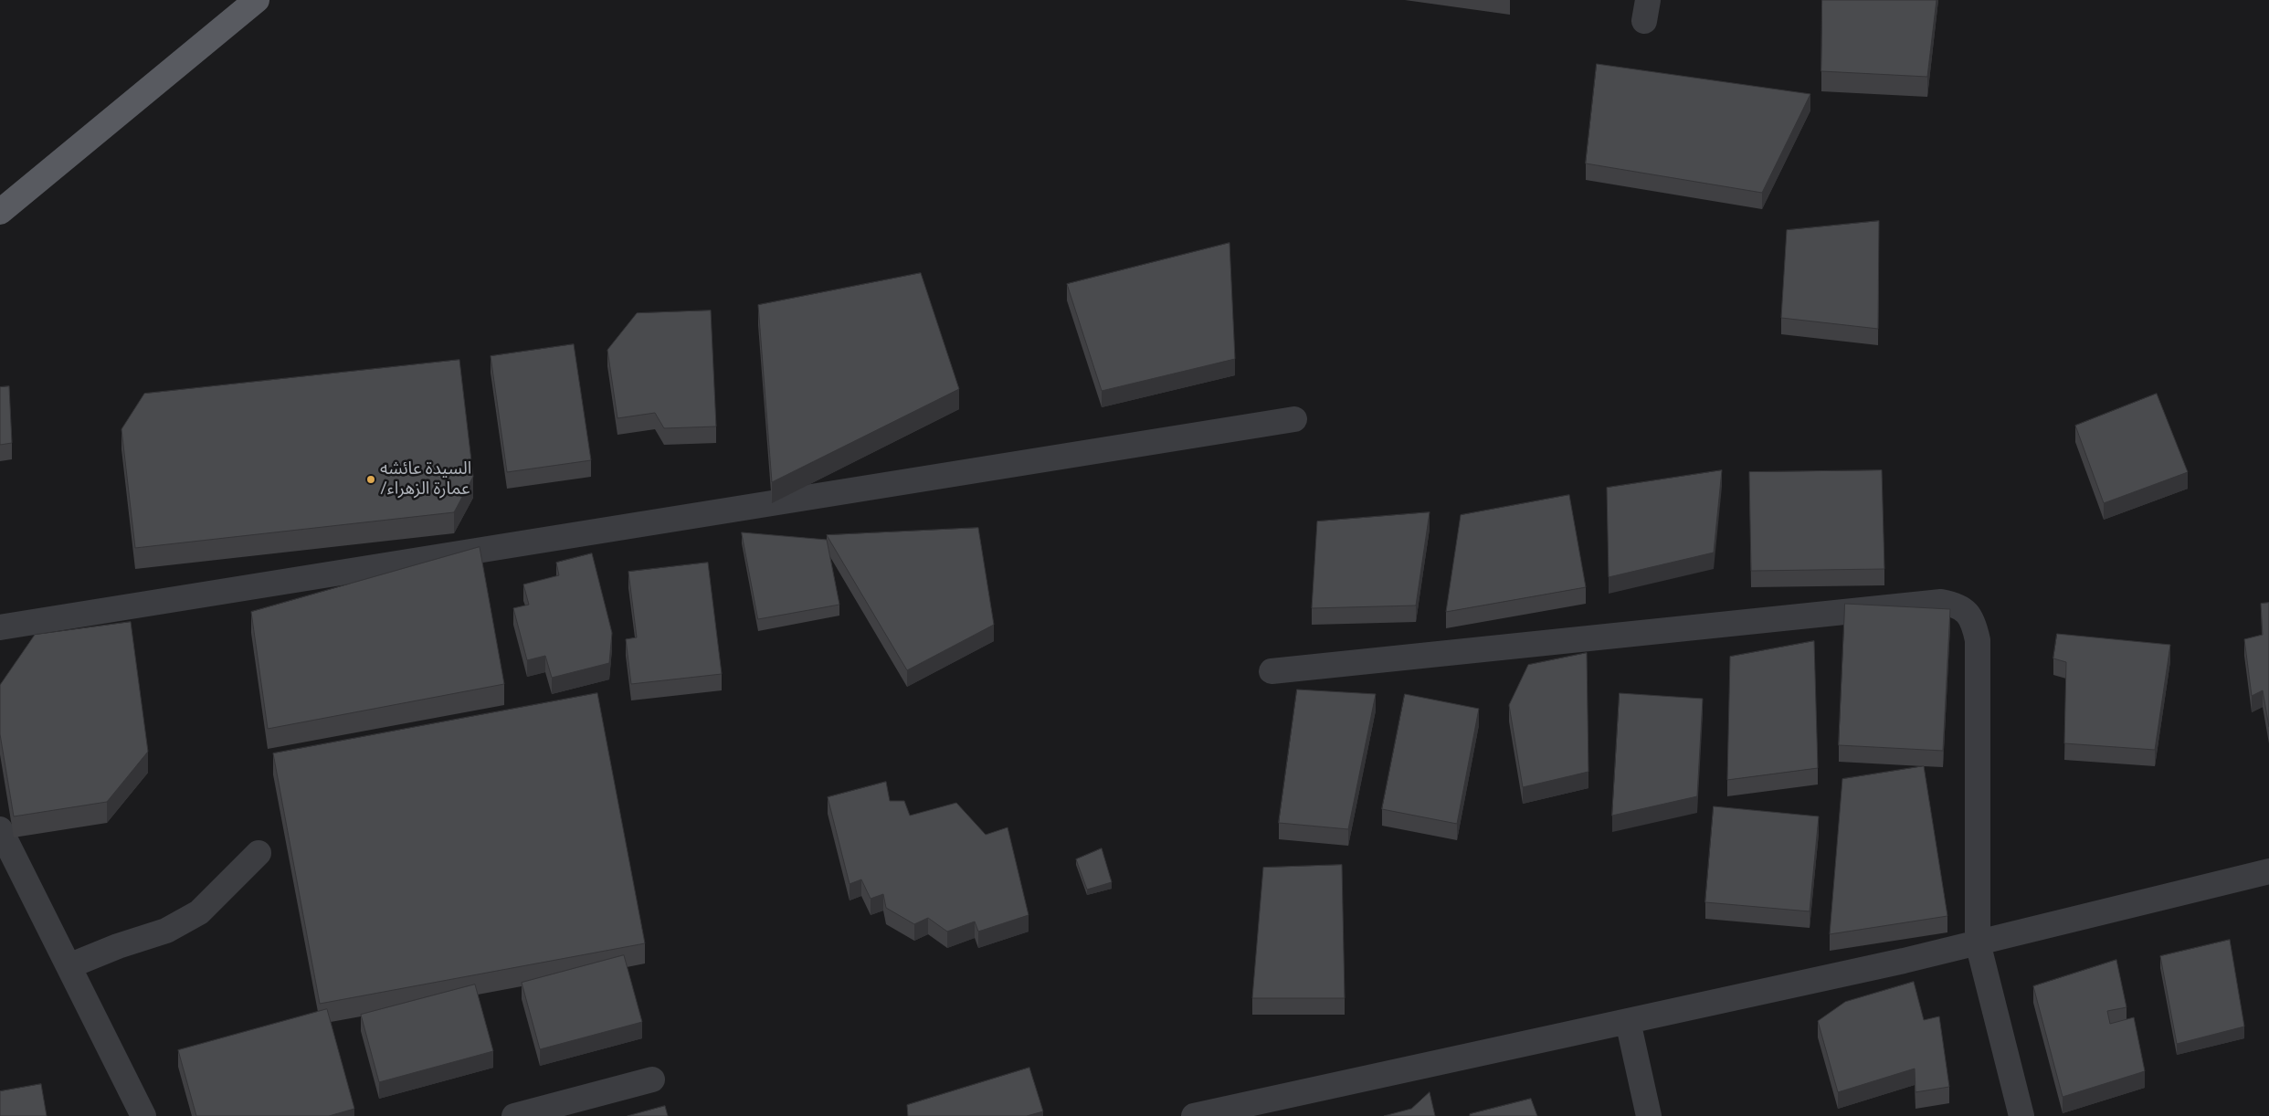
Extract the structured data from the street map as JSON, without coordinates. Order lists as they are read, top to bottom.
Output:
{
  "places": ["السيدة عائشه /عمارة الزهراء"]
}
